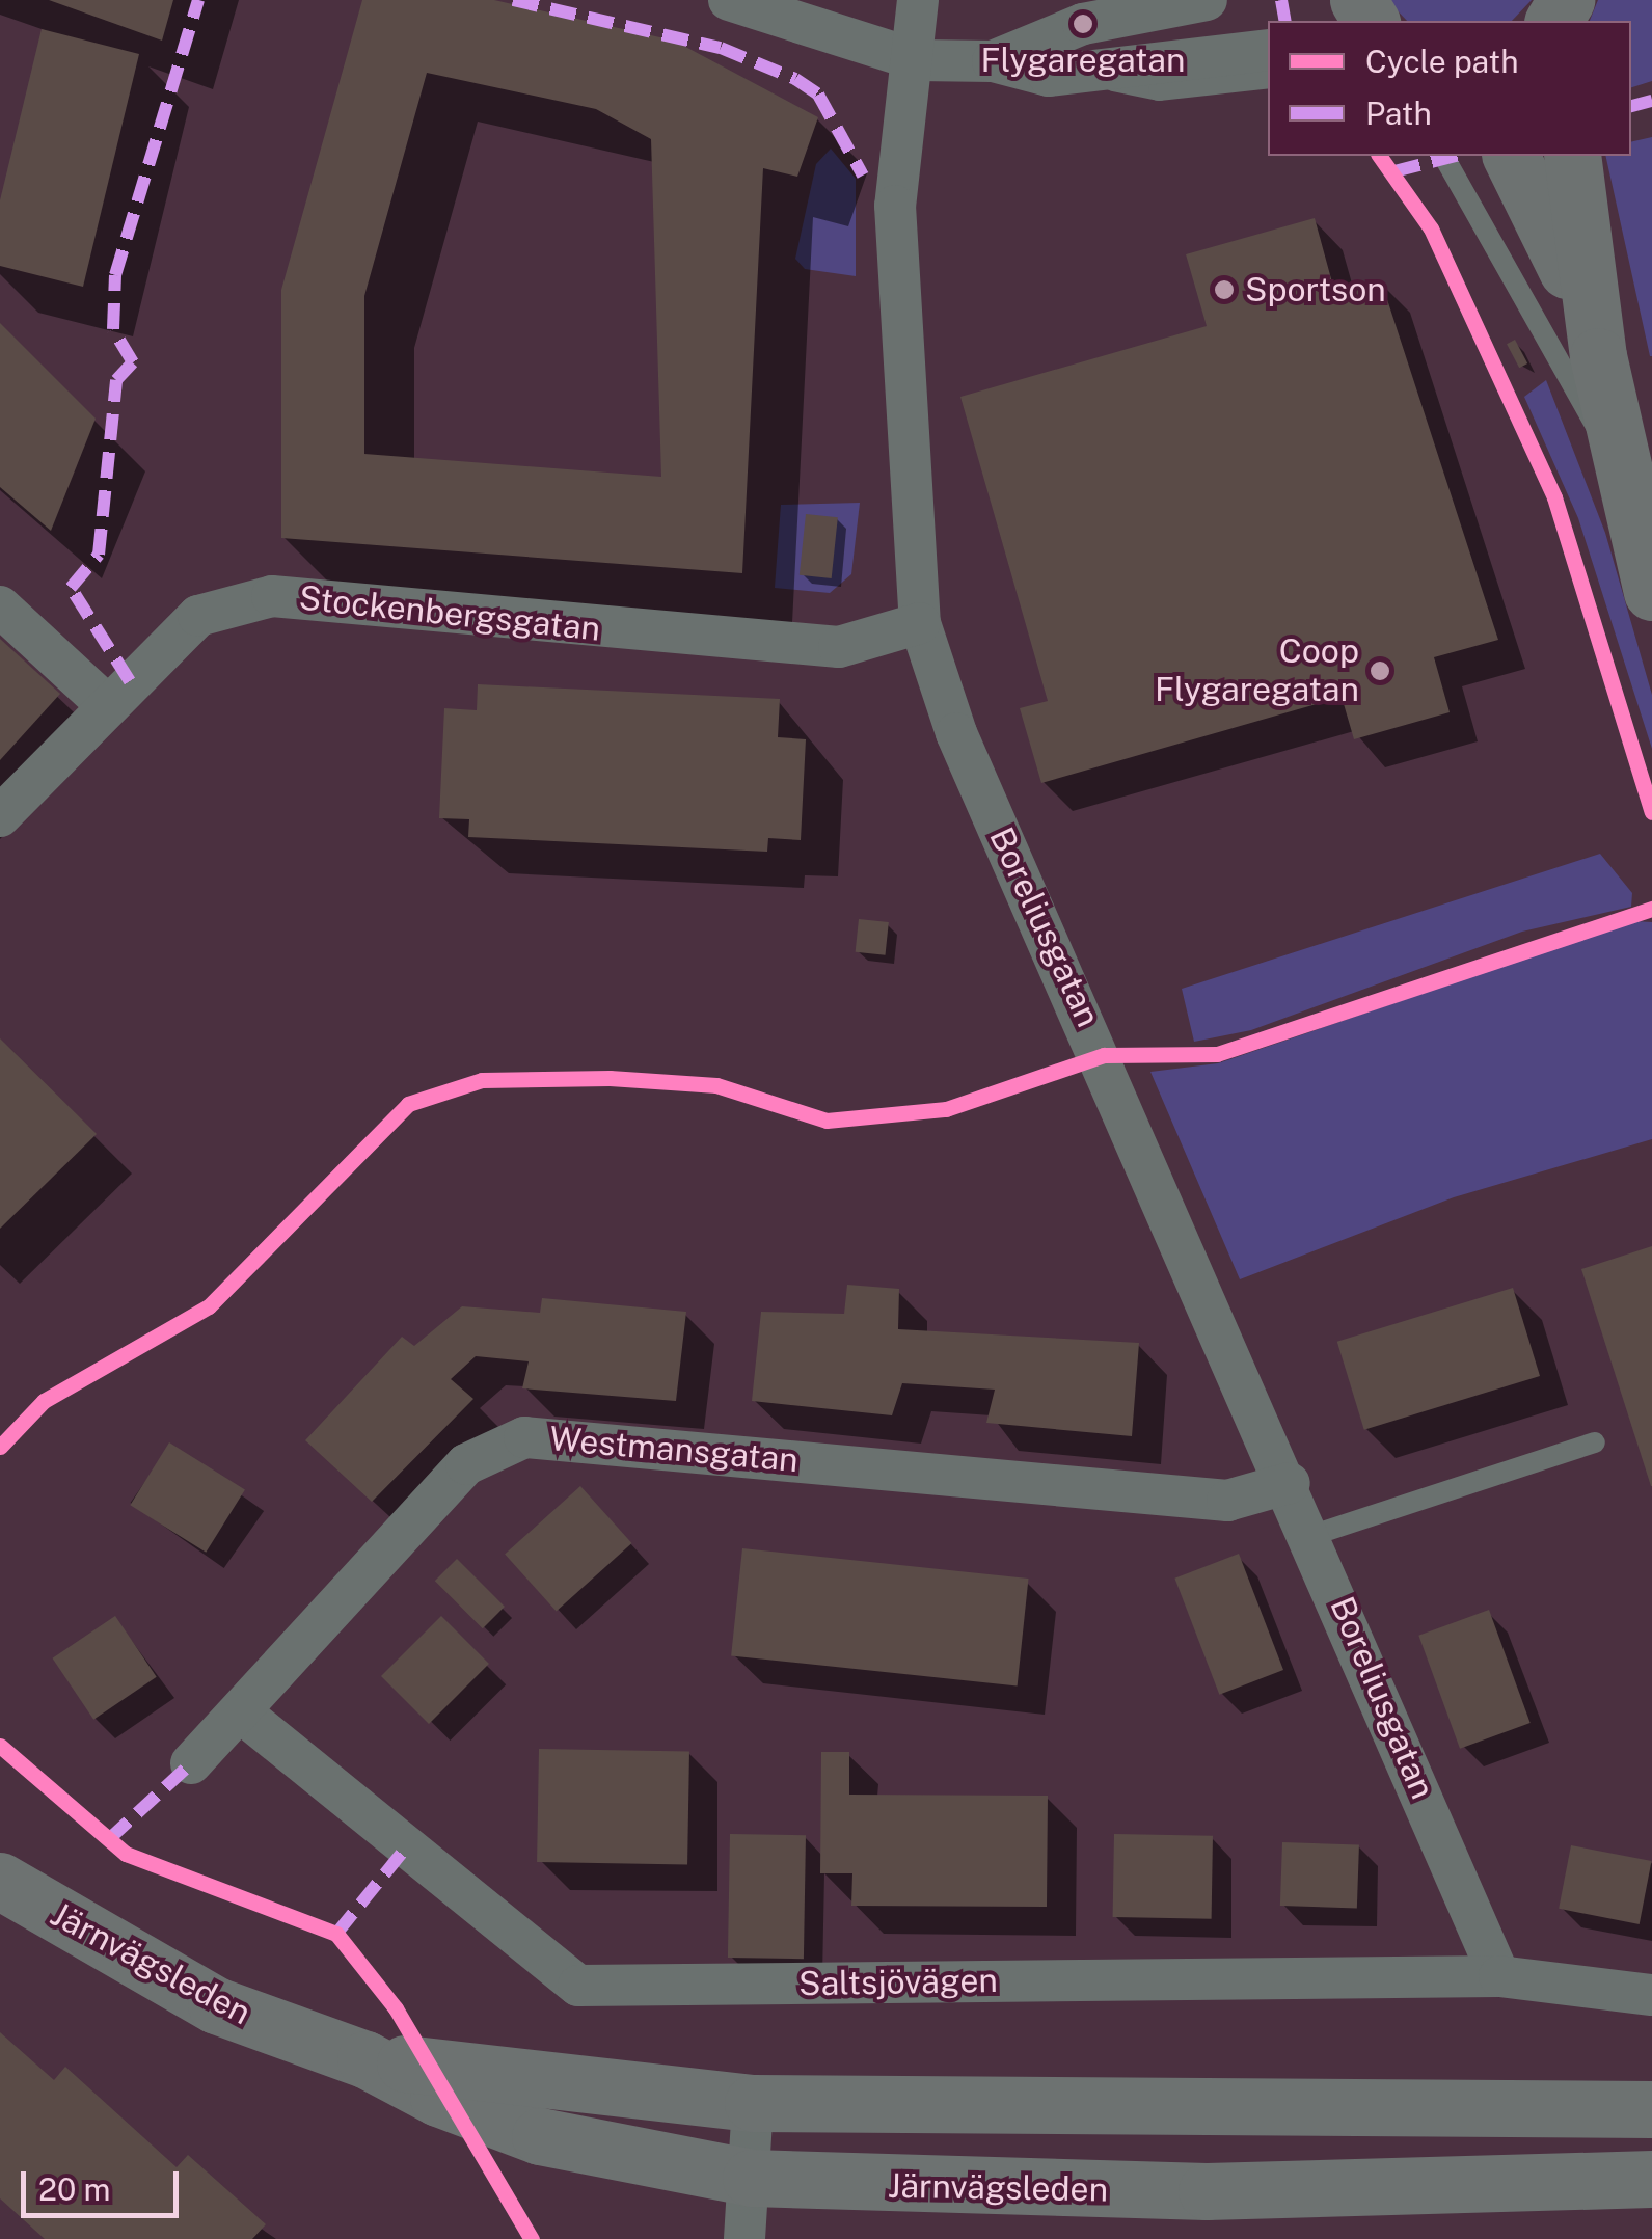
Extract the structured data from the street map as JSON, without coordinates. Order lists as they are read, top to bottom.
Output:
{
  "streets": {
    "main road": ["Järnvägsleden"],
    "street": [
      "Stockenbergsgatan",
      "Boreliusgatan",
      "Westmansgatan",
      "Saltsjövägen"
    ]
  },
  "crossings": [
    ["Stockenbergsgatan", "Boreliusgatan"],
    ["Boreliusgatan", "Westmansgatan"],
    ["Boreliusgatan", "Saltsjövägen"],
    ["Westmansgatan", "Saltsjövägen"]
  ],
  "places": ["Flygaregatan", "Sportson", "Coop Flygaregatan"],
  "legend": ["Cycle path", "Path"],
  "scale_bar": "20 m"
}
